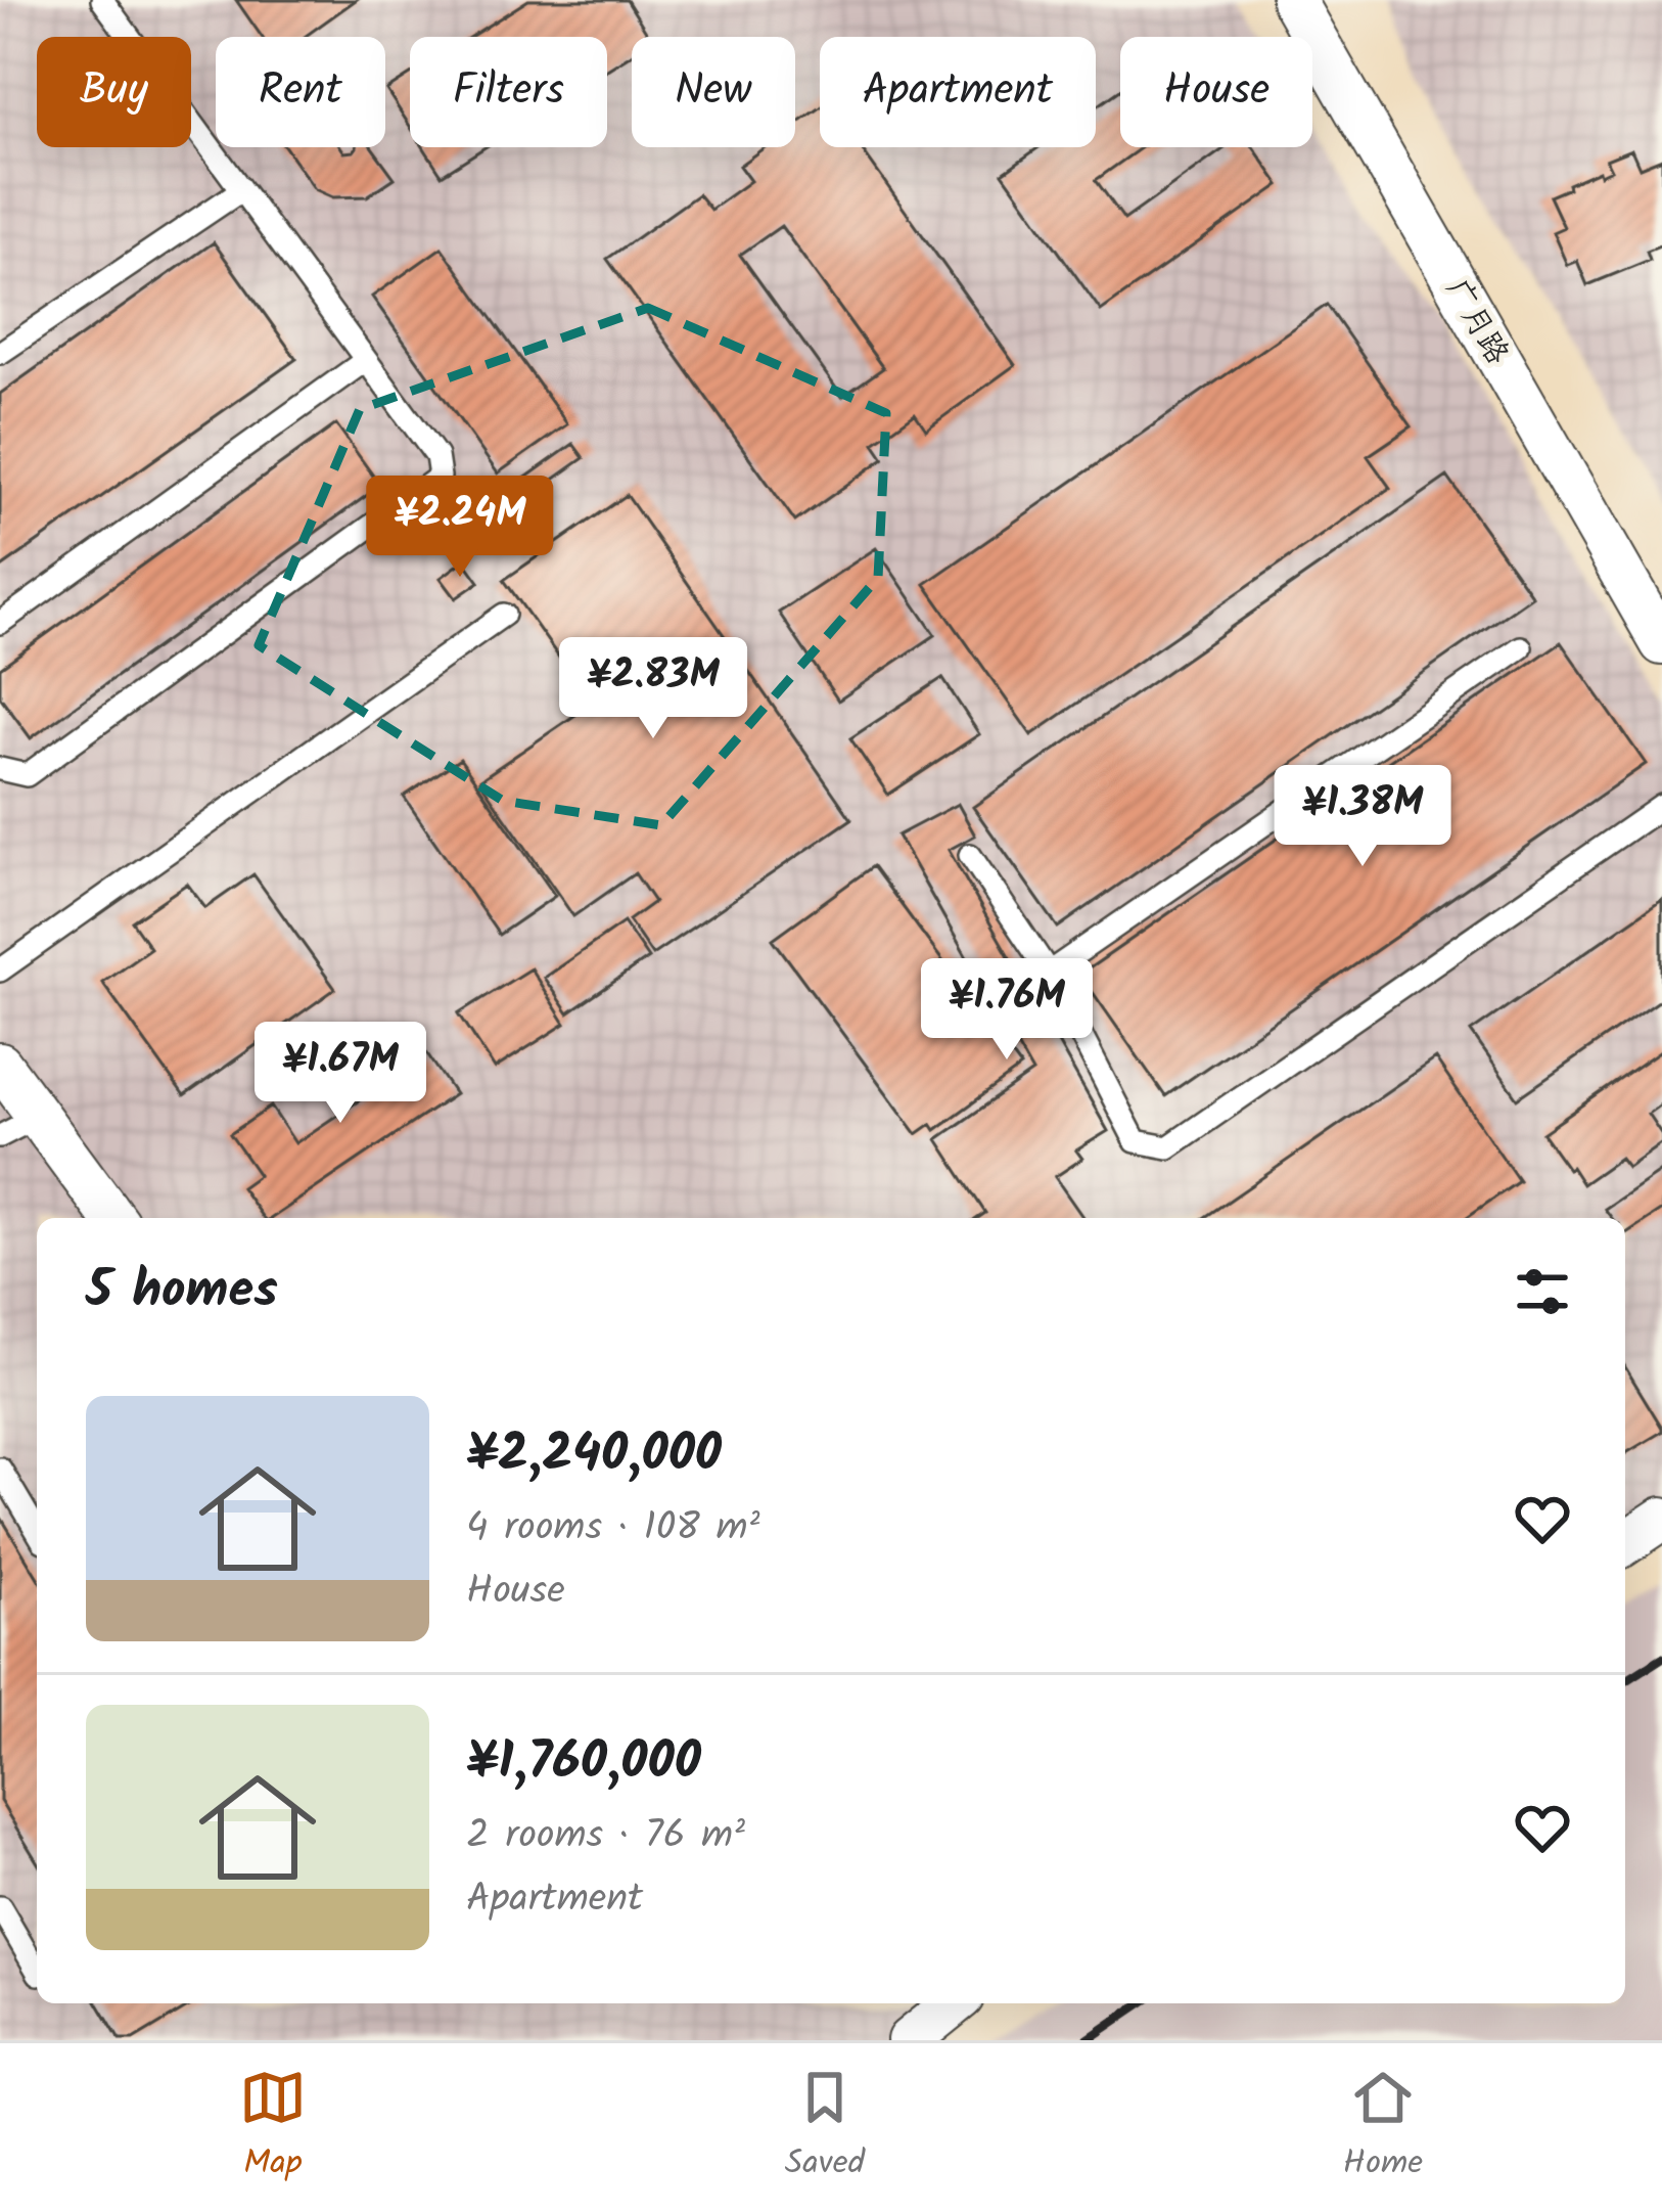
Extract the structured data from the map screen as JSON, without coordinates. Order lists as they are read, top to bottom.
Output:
{
  "streets": {
    "street": ["广月路"]
  },
  "page": {
    "chip": [
      "Buy",
      "Rent",
      "Filters",
      "New",
      "Apartment",
      "House"
    ],
    "price": [
      "¥2.24M",
      "¥2.83M",
      "¥1.38M",
      "¥1.76M",
      "¥1.67M"
    ],
    "heading": "5 homes",
    "list": [
      {
        "name": "¥2,240,000",
        "note": "4 rooms · 108 m² · House"
      },
      {
        "name": "¥1,760,000",
        "note": "2 rooms · 76 m² · Apartment"
      }
    ],
    "tabs": ["Map", "Saved", "Home"]
  }
}
